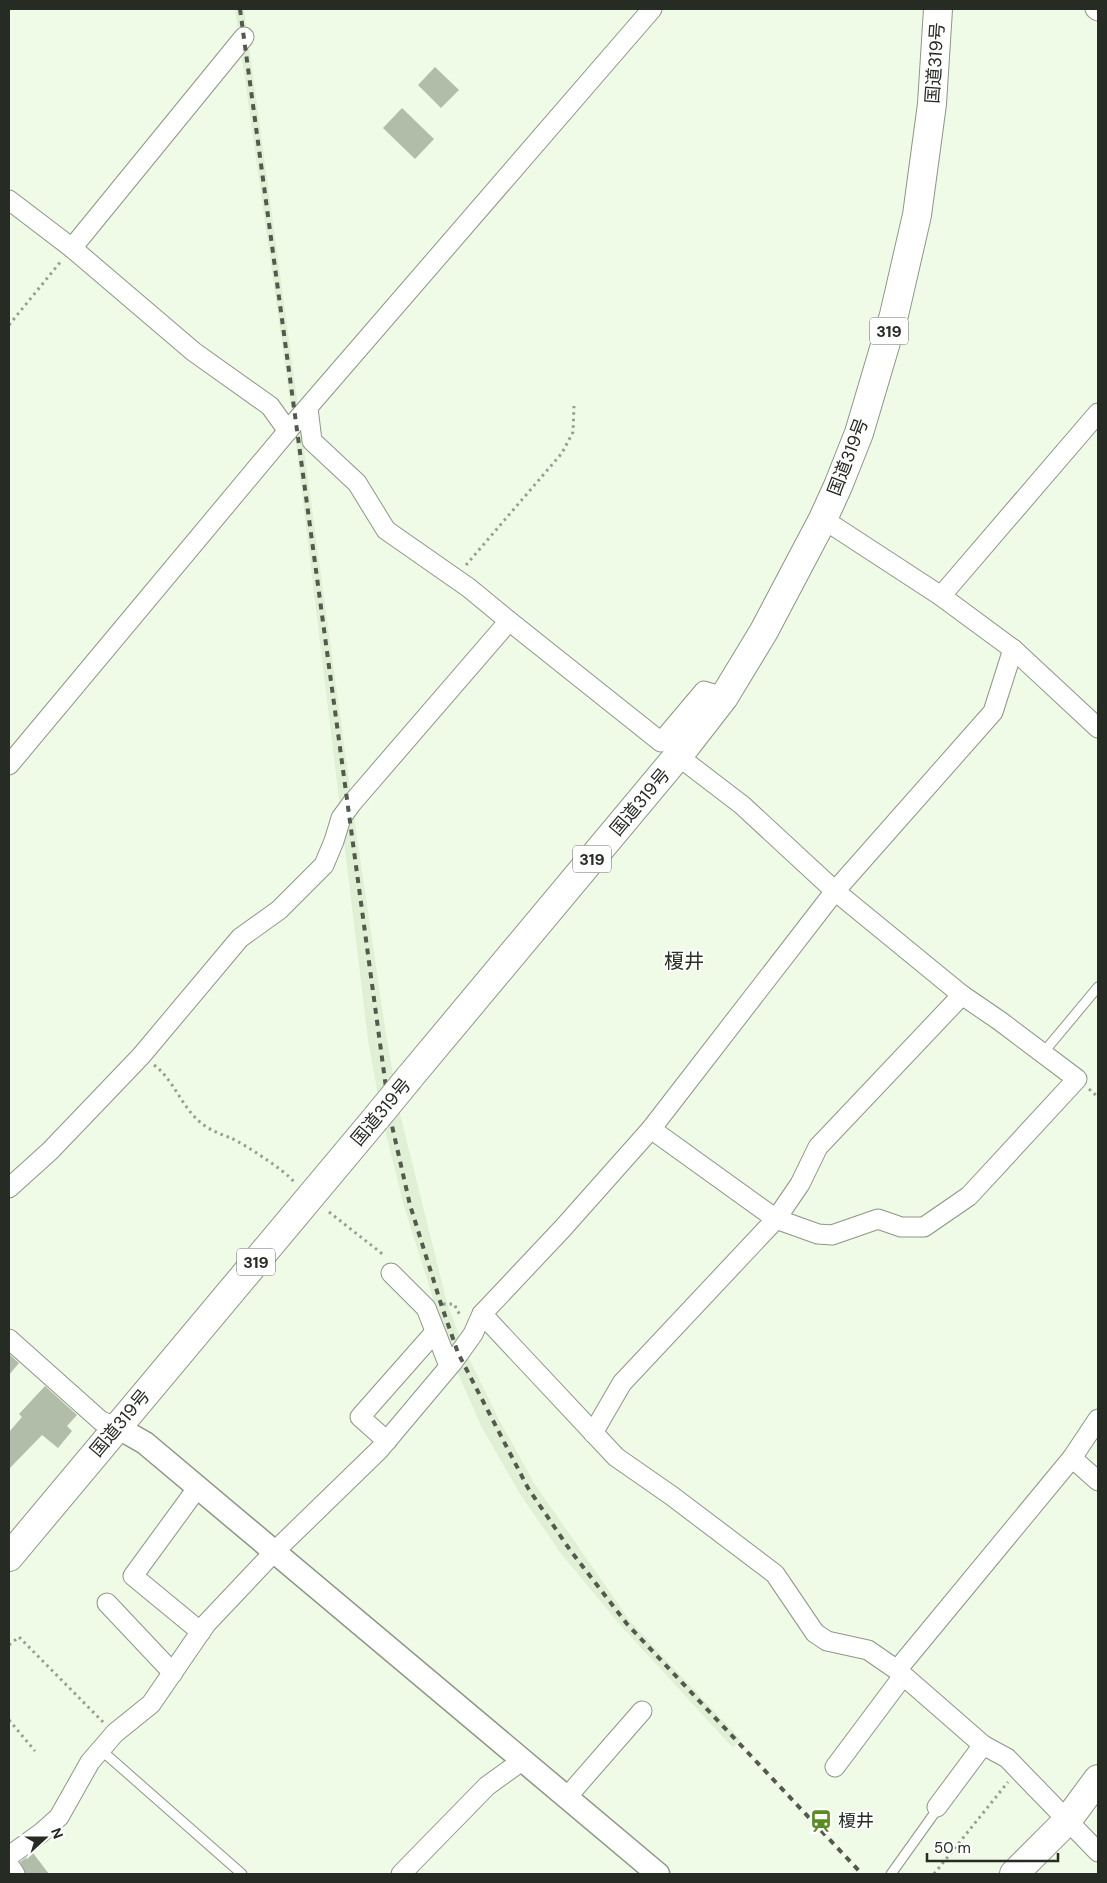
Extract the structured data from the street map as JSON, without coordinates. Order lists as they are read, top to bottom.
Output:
{
  "streets": {
    "main road": ["国道319号", "319"]
  },
  "districts": ["榎井"],
  "places": {
    "station": ["榎井"]
  },
  "scale_bar": "50 m",
  "north": "right"
}
